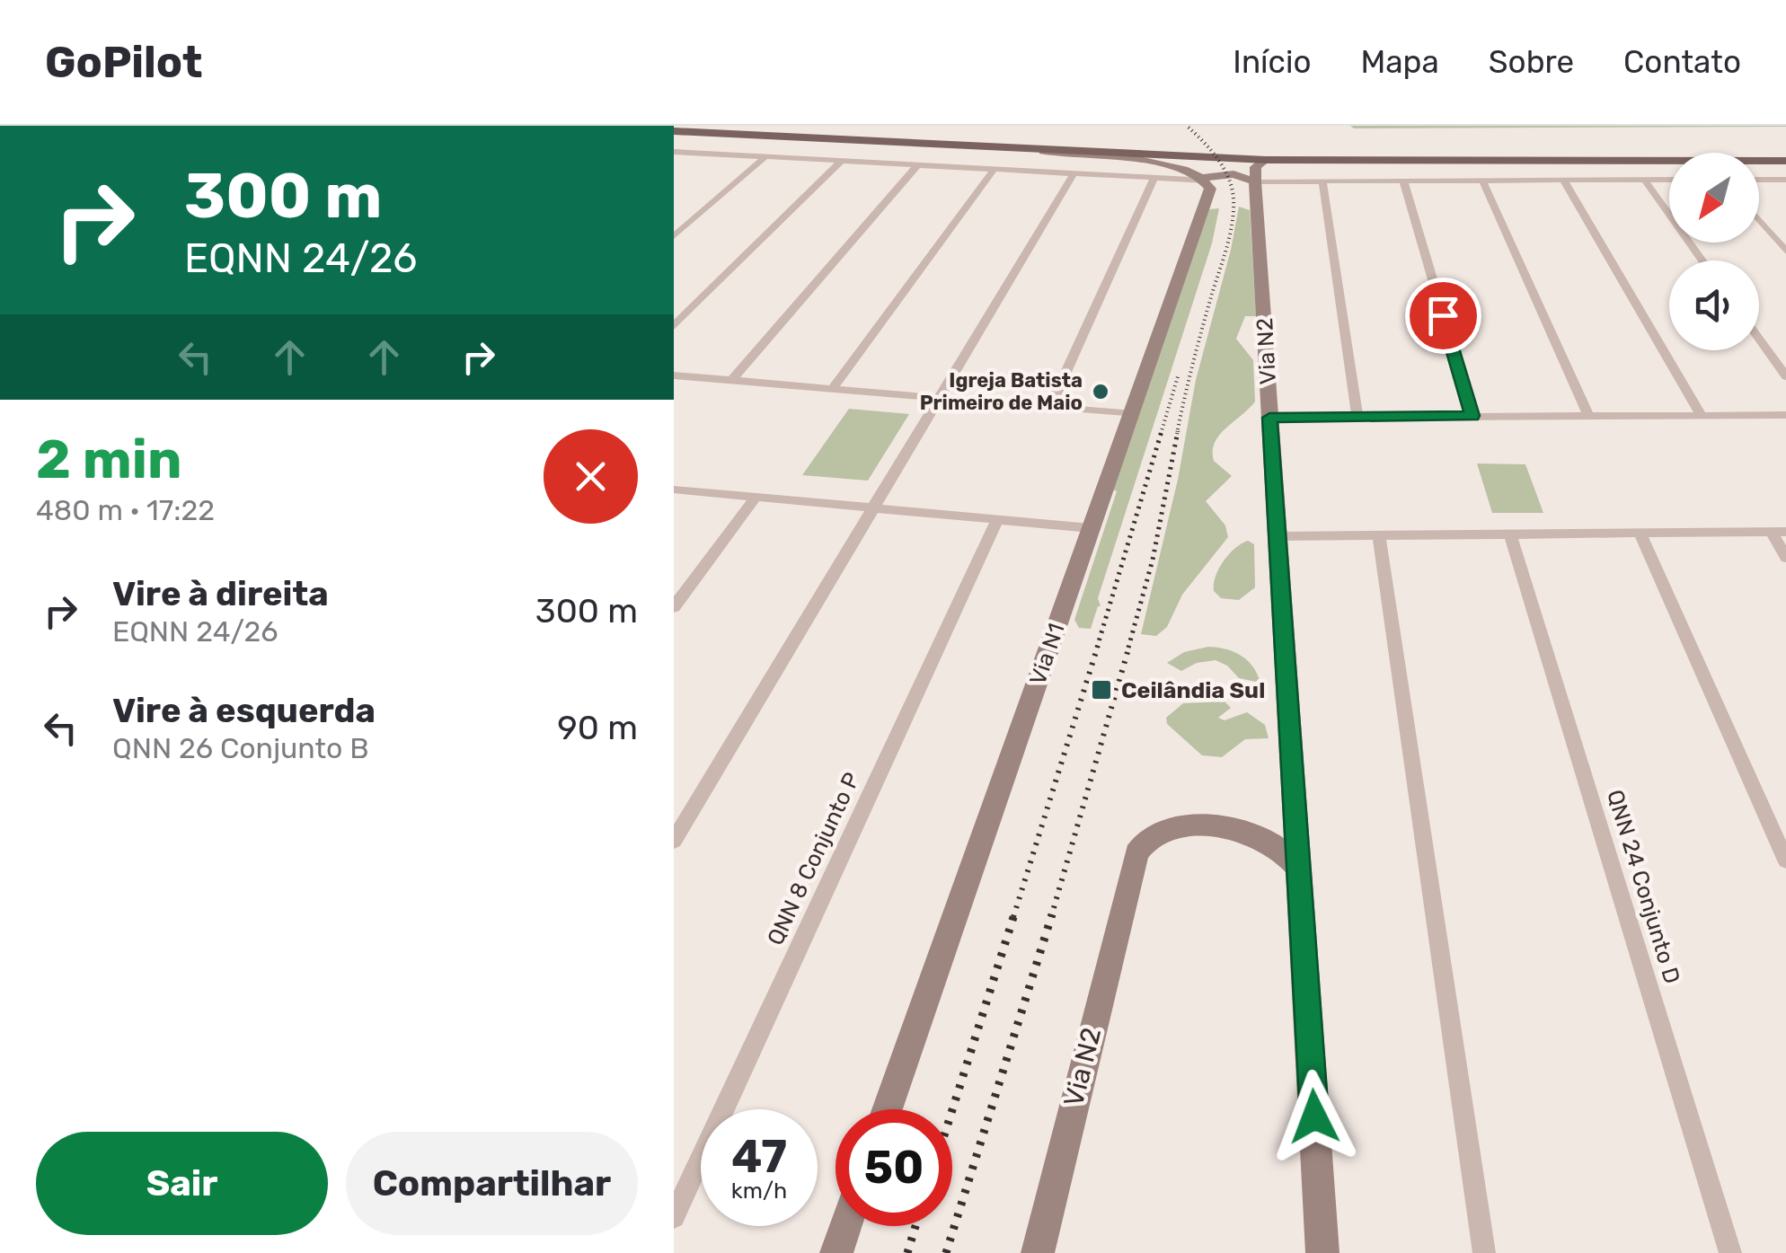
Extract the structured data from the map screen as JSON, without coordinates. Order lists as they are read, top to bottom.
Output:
{
  "streets": {
    "main road": ["Via N2", "Via N1"],
    "street": ["QNN 8 Conjunto P", "QNN 24 Conjunto D"]
  },
  "places": {
    "other": ["Igreja Batista Primeiro de Maio"],
    "transit": ["Ceilândia Sul"]
  },
  "north": "bottom left",
  "page": {
    "header": "GoPilot",
    "nav": [
      "Início",
      "Mapa",
      "Sobre",
      "Contato"
    ],
    "turn": ["300 m", "EQNN 24/26"],
    "heading": ["2 min", "480 m · 17:22"],
    "list": [
      {
        "name": "Vire à direita",
        "note": "EQNN 24/26",
        "value": "300 m"
      },
      {
        "name": "Vire à esquerda",
        "note": "QNN 26 Conjunto B",
        "value": "90 m"
      }
    ],
    "speed": "47 km/h",
    "limit": "50",
    "buttons": ["Sair", "Compartilhar"]
  }
}
